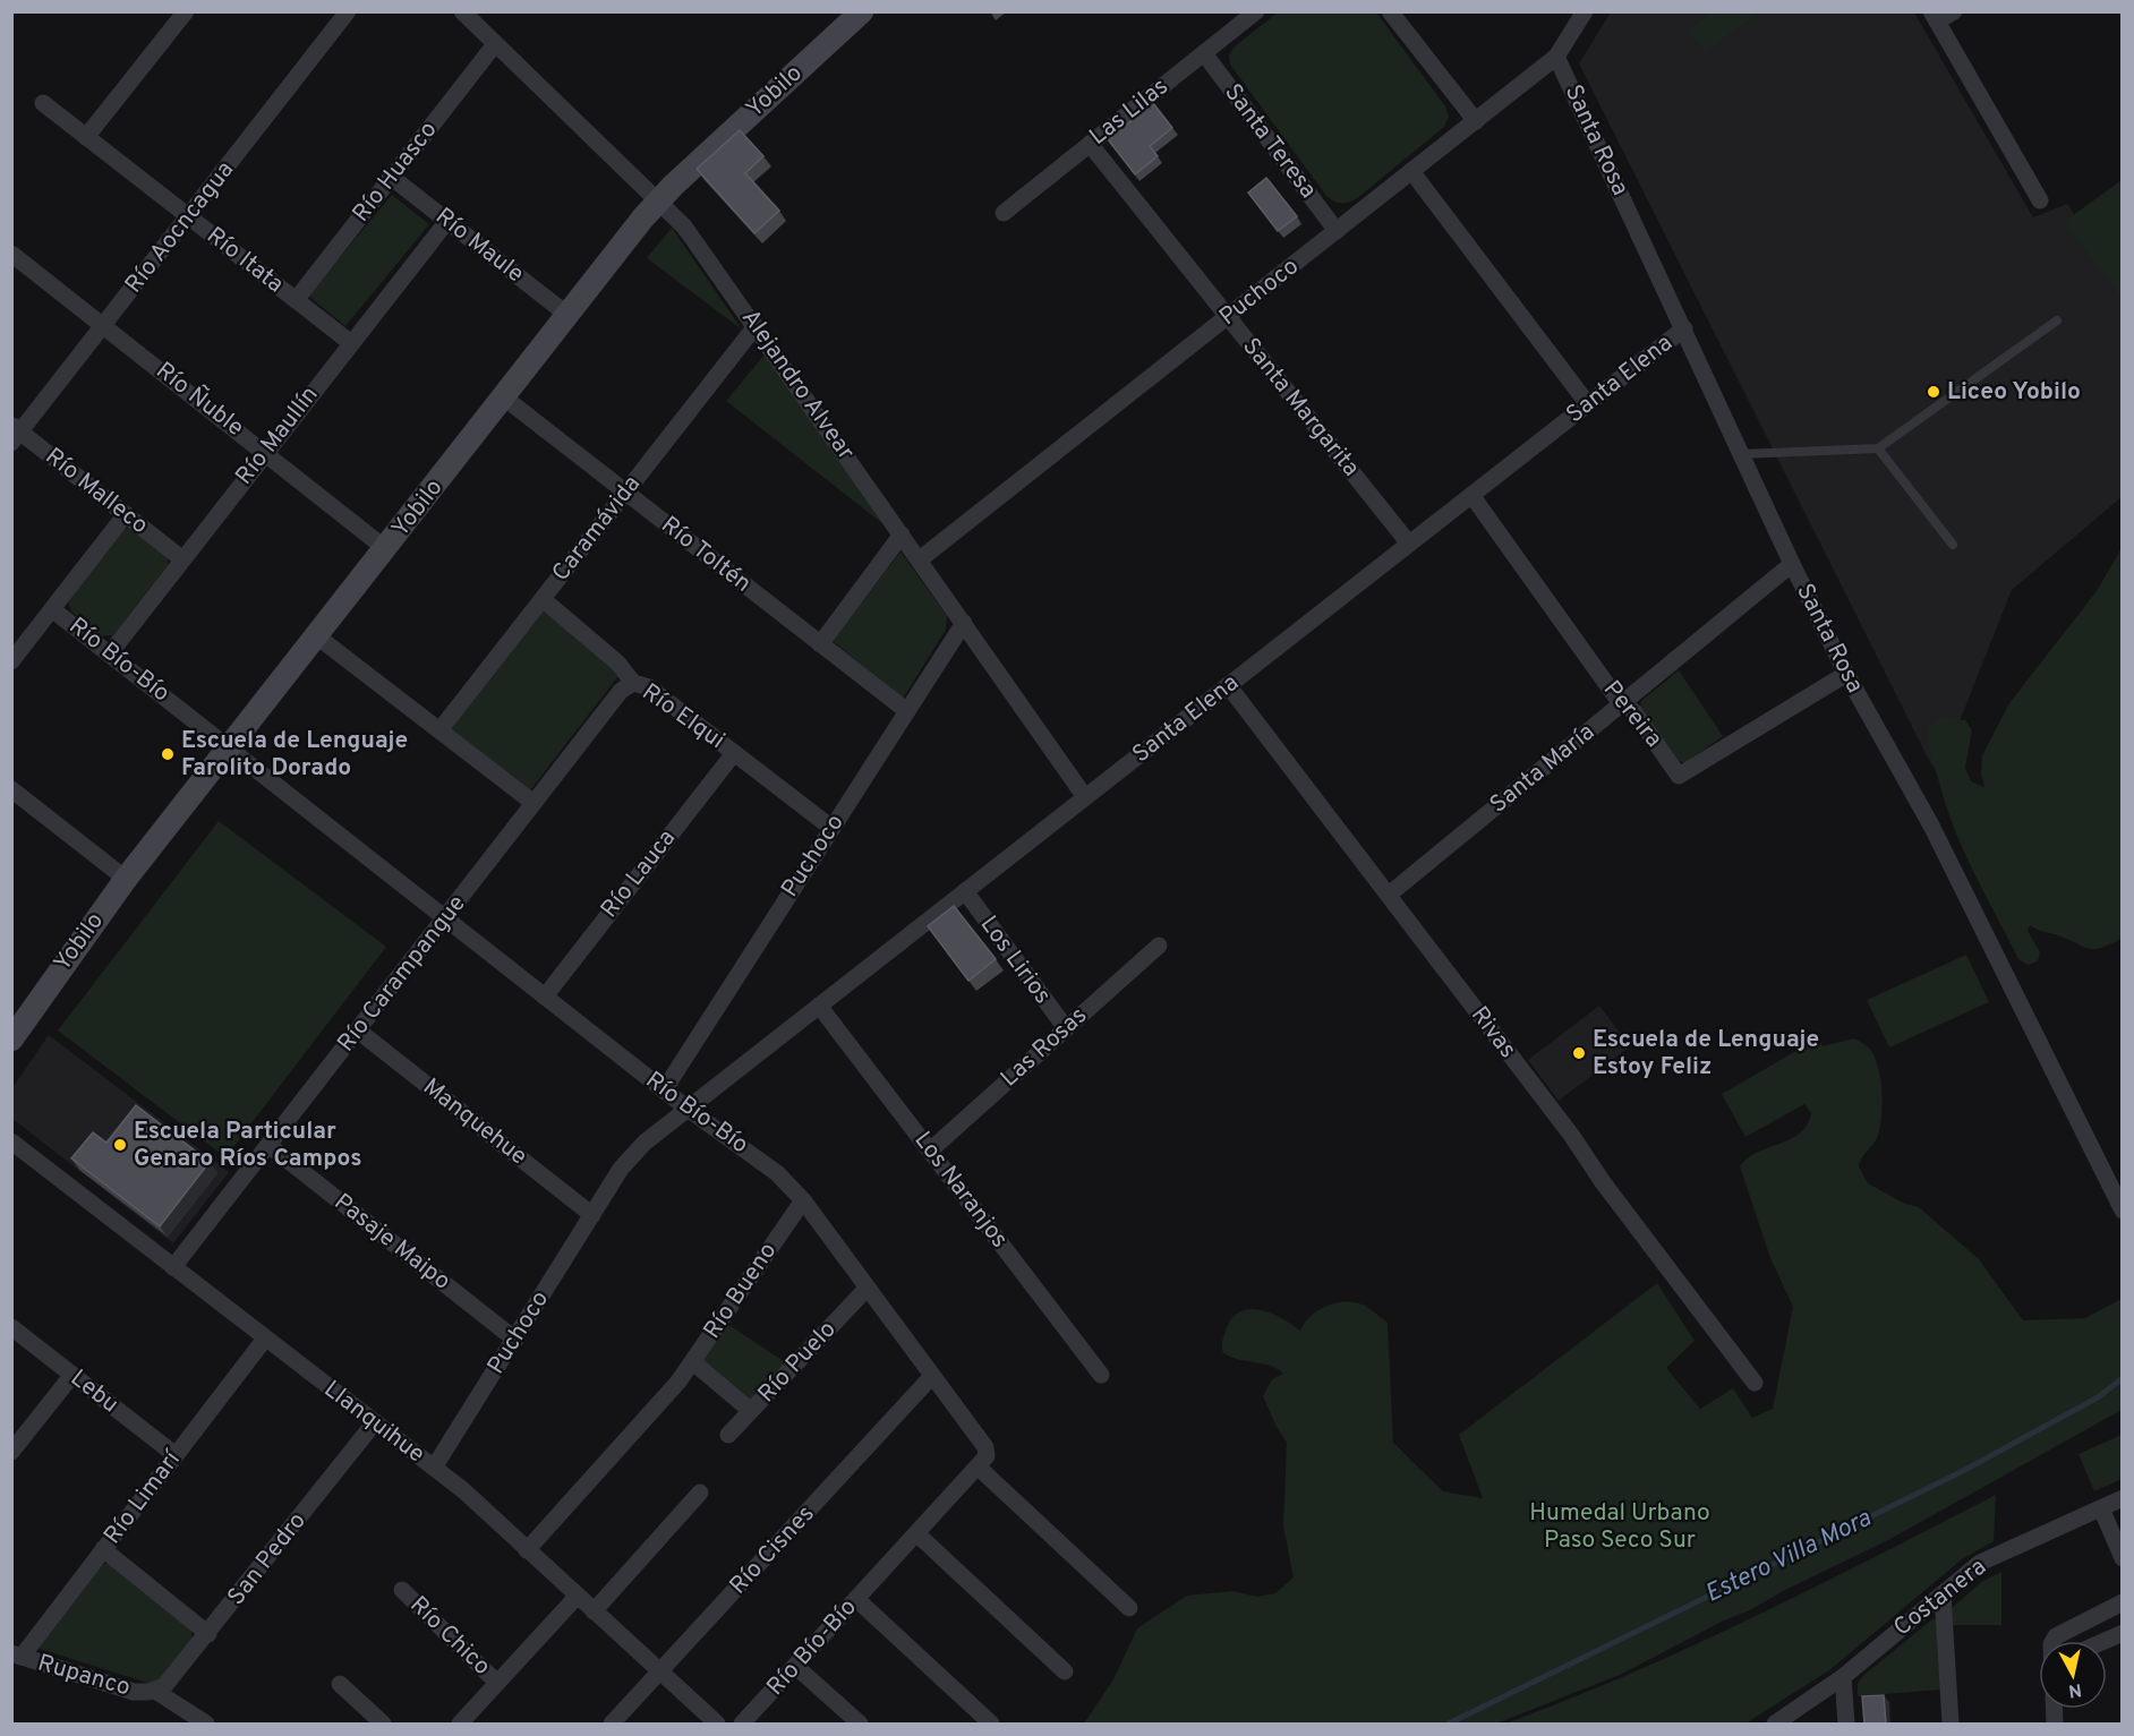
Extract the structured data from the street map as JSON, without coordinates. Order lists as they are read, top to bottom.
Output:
{
  "streets": {
    "main road": ["Yobilo"],
    "street": [
      "Las Lilas",
      "Santa Rosa",
      "Santa Teresa",
      "Río Huasco",
      "Río Aocncagua",
      "Río Maule",
      "Río Itata",
      "Puchoco",
      "Santa Elena",
      "Alejandro Alvear",
      "Río Ñuble",
      "Santa Margarita",
      "Río Maullín",
      "Río Malleco",
      "Caramávida",
      "Río Toltén",
      "Río Bío-Bío",
      "Pereira",
      "Río Elqui",
      "Santa María",
      "Río Lauca",
      "Los Lirios",
      "Río Carampangue",
      "Rivas",
      "Las Rosas",
      "Manquehue",
      "Los Naranjos",
      "Pasaje Maipo",
      "Río Bueno",
      "Río Puelo",
      "Lebu",
      "Llanquihue",
      "Río Limarí",
      "Río Cisnes",
      "San Pedro",
      "Costanera",
      "Río Chico",
      "Rupanco"
    ]
  },
  "crossings": [
    ["Yobilo", "Río Maule"],
    ["Yobilo", "Alejandro Alvear"],
    ["Yobilo", "Río Ñuble"],
    ["Yobilo", "Río Toltén"],
    ["Yobilo", "Río Bío-Bío"],
    ["Las Lilas", "Santa Teresa"],
    ["Las Lilas", "Santa Margarita"],
    ["Santa Rosa", "Puchoco"],
    ["Santa Rosa", "Santa Elena"],
    ["Santa Rosa", "Pereira"],
    ["Santa Rosa", "Santa María"],
    ["Santa Teresa", "Puchoco"],
    ["Río Huasco", "Río Maule"],
    ["Río Huasco", "Río Itata"],
    ["Río Huasco", "Alejandro Alvear"],
    ["Río Aocncagua", "Río Itata"],
    ["Río Aocncagua", "Río Ñuble"],
    ["Río Aocncagua", "Río Malleco"],
    ["Río Maule", "Río Maullín"],
    ["Río Itata", "Río Maullín"],
    ["Puchoco", "Santa Elena"],
    ["Puchoco", "Alejandro Alvear"],
    ["Puchoco", "Santa Margarita"],
    ["Puchoco", "Río Toltén"],
    ["Puchoco", "Río Bío-Bío"],
    ["Puchoco", "Río Elqui"],
    ["Puchoco", "Manquehue"],
    ["Puchoco", "Pasaje Maipo"],
    ["Puchoco", "Llanquihue"],
    ["Santa Elena", "Alejandro Alvear"],
    ["Santa Elena", "Santa Margarita"],
    ["Santa Elena", "Río Bío-Bío"],
    ["Santa Elena", "Pereira"],
    ["Santa Elena", "Los Lirios"],
    ["Santa Elena", "Rivas"],
    ["Santa Elena", "Los Naranjos"],
    ["Alejandro Alvear", "Caramávida"],
    ["Río Ñuble", "Río Maullín"],
    ["Río Maullín", "Río Malleco"],
    ["Río Maullín", "Río Bío-Bío"],
    ["Caramávida", "Río Toltén"],
    ["Caramávida", "Río Elqui"],
    ["Río Bío-Bío", "Río Lauca"],
    ["Río Bío-Bío", "Río Carampangue"],
    ["Río Bío-Bío", "Río Bueno"],
    ["Río Bío-Bío", "Río Puelo"],
    ["Río Bío-Bío", "Río Cisnes"],
    ["Pereira", "Santa María"],
    ["Río Elqui", "Río Lauca"],
    ["Río Elqui", "Río Carampangue"],
    ["Santa María", "Rivas"],
    ["Los Lirios", "Las Rosas"],
    ["Río Carampangue", "Manquehue"],
    ["Río Carampangue", "Pasaje Maipo"],
    ["Río Carampangue", "Llanquihue"],
    ["Las Rosas", "Los Naranjos"],
    ["Río Bueno", "Llanquihue"],
    ["Lebu", "Río Limarí"],
    ["Llanquihue", "Río Limarí"],
    ["Llanquihue", "Río Cisnes"],
    ["Llanquihue", "San Pedro"],
    ["Río Limarí", "Rupanco"],
    ["San Pedro", "Rupanco"]
  ],
  "water": ["Estero Villa Mora"],
  "parks": ["Humedal Urbano Paso Seco Sur"],
  "places": [
    "Liceo Yobilo",
    "Escuela de Lenguaje Farolito Dorado",
    "Escuela de Lenguaje Estoy Feliz",
    "Escuela Particular Genaro Ríos Campos"
  ],
  "north": "bottom"
}
